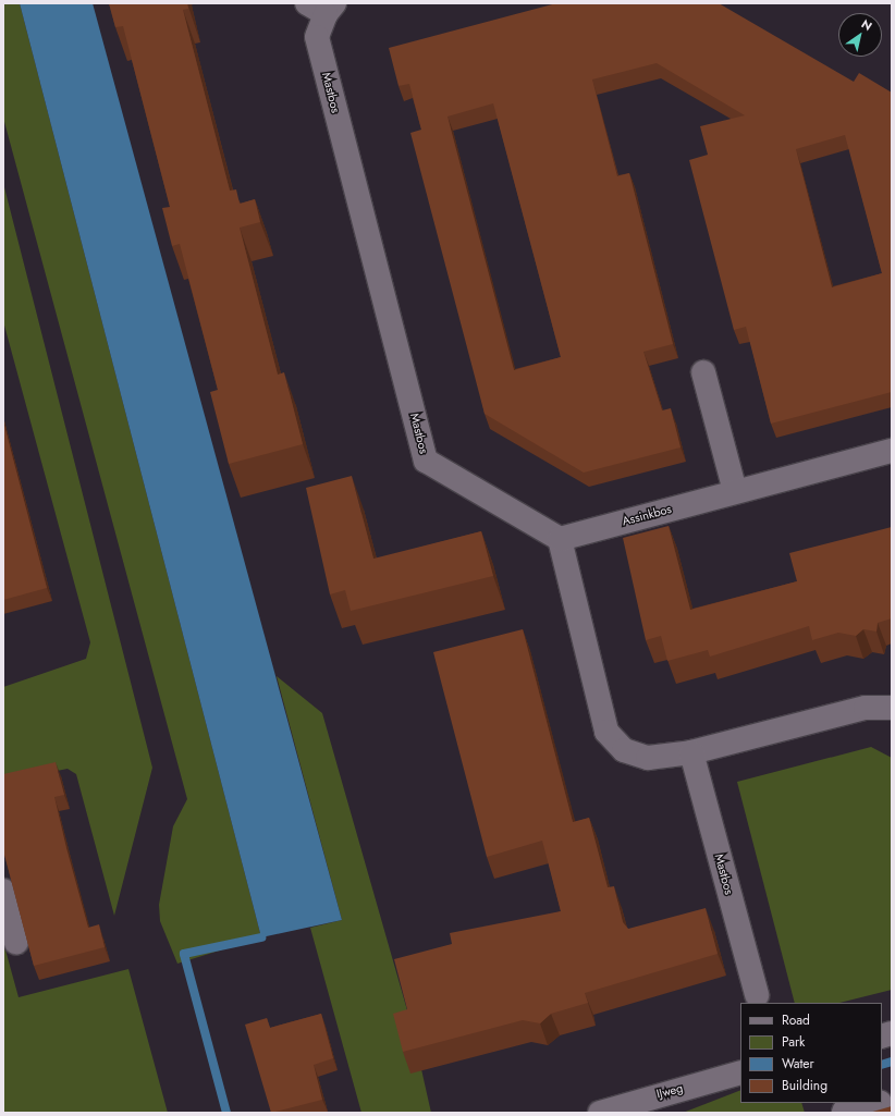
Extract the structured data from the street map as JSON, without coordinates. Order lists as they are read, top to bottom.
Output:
{
  "streets": {
    "street": ["Mastbos", "Assinkbos", "IJweg"]
  },
  "crossings": [
    ["Mastbos", "Assinkbos"]
  ],
  "legend": [
    "Road",
    "Park",
    "Water",
    "Building"
  ],
  "north": "top right"
}
